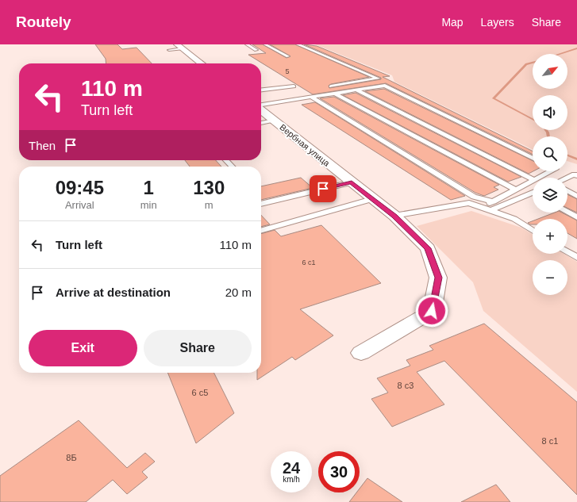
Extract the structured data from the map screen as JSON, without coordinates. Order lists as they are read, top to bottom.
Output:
{
  "streets": {
    "street": ["Вербная улица"]
  },
  "house_numbers": [
    "5",
    "6 с1",
    "8 с3",
    "6 с5",
    "8 с1",
    "8Б"
  ],
  "north": "top right",
  "page": {
    "header": "Routely",
    "nav": ["Map", "Layers", "Share"],
    "map_buttons": ["+", "−"],
    "turn": ["110 m", "Turn left"],
    "then": "Then",
    "eta": [
      "09:45",
      "Arrival",
      "1",
      "min",
      "130",
      "m"
    ],
    "list": [
      {
        "name": "Turn left",
        "value": "110 m"
      },
      {
        "name": "Arrive at destination",
        "value": "20 m"
      }
    ],
    "buttons": ["Exit", "Share"],
    "speed": "24 km/h",
    "limit": "30"
  }
}
